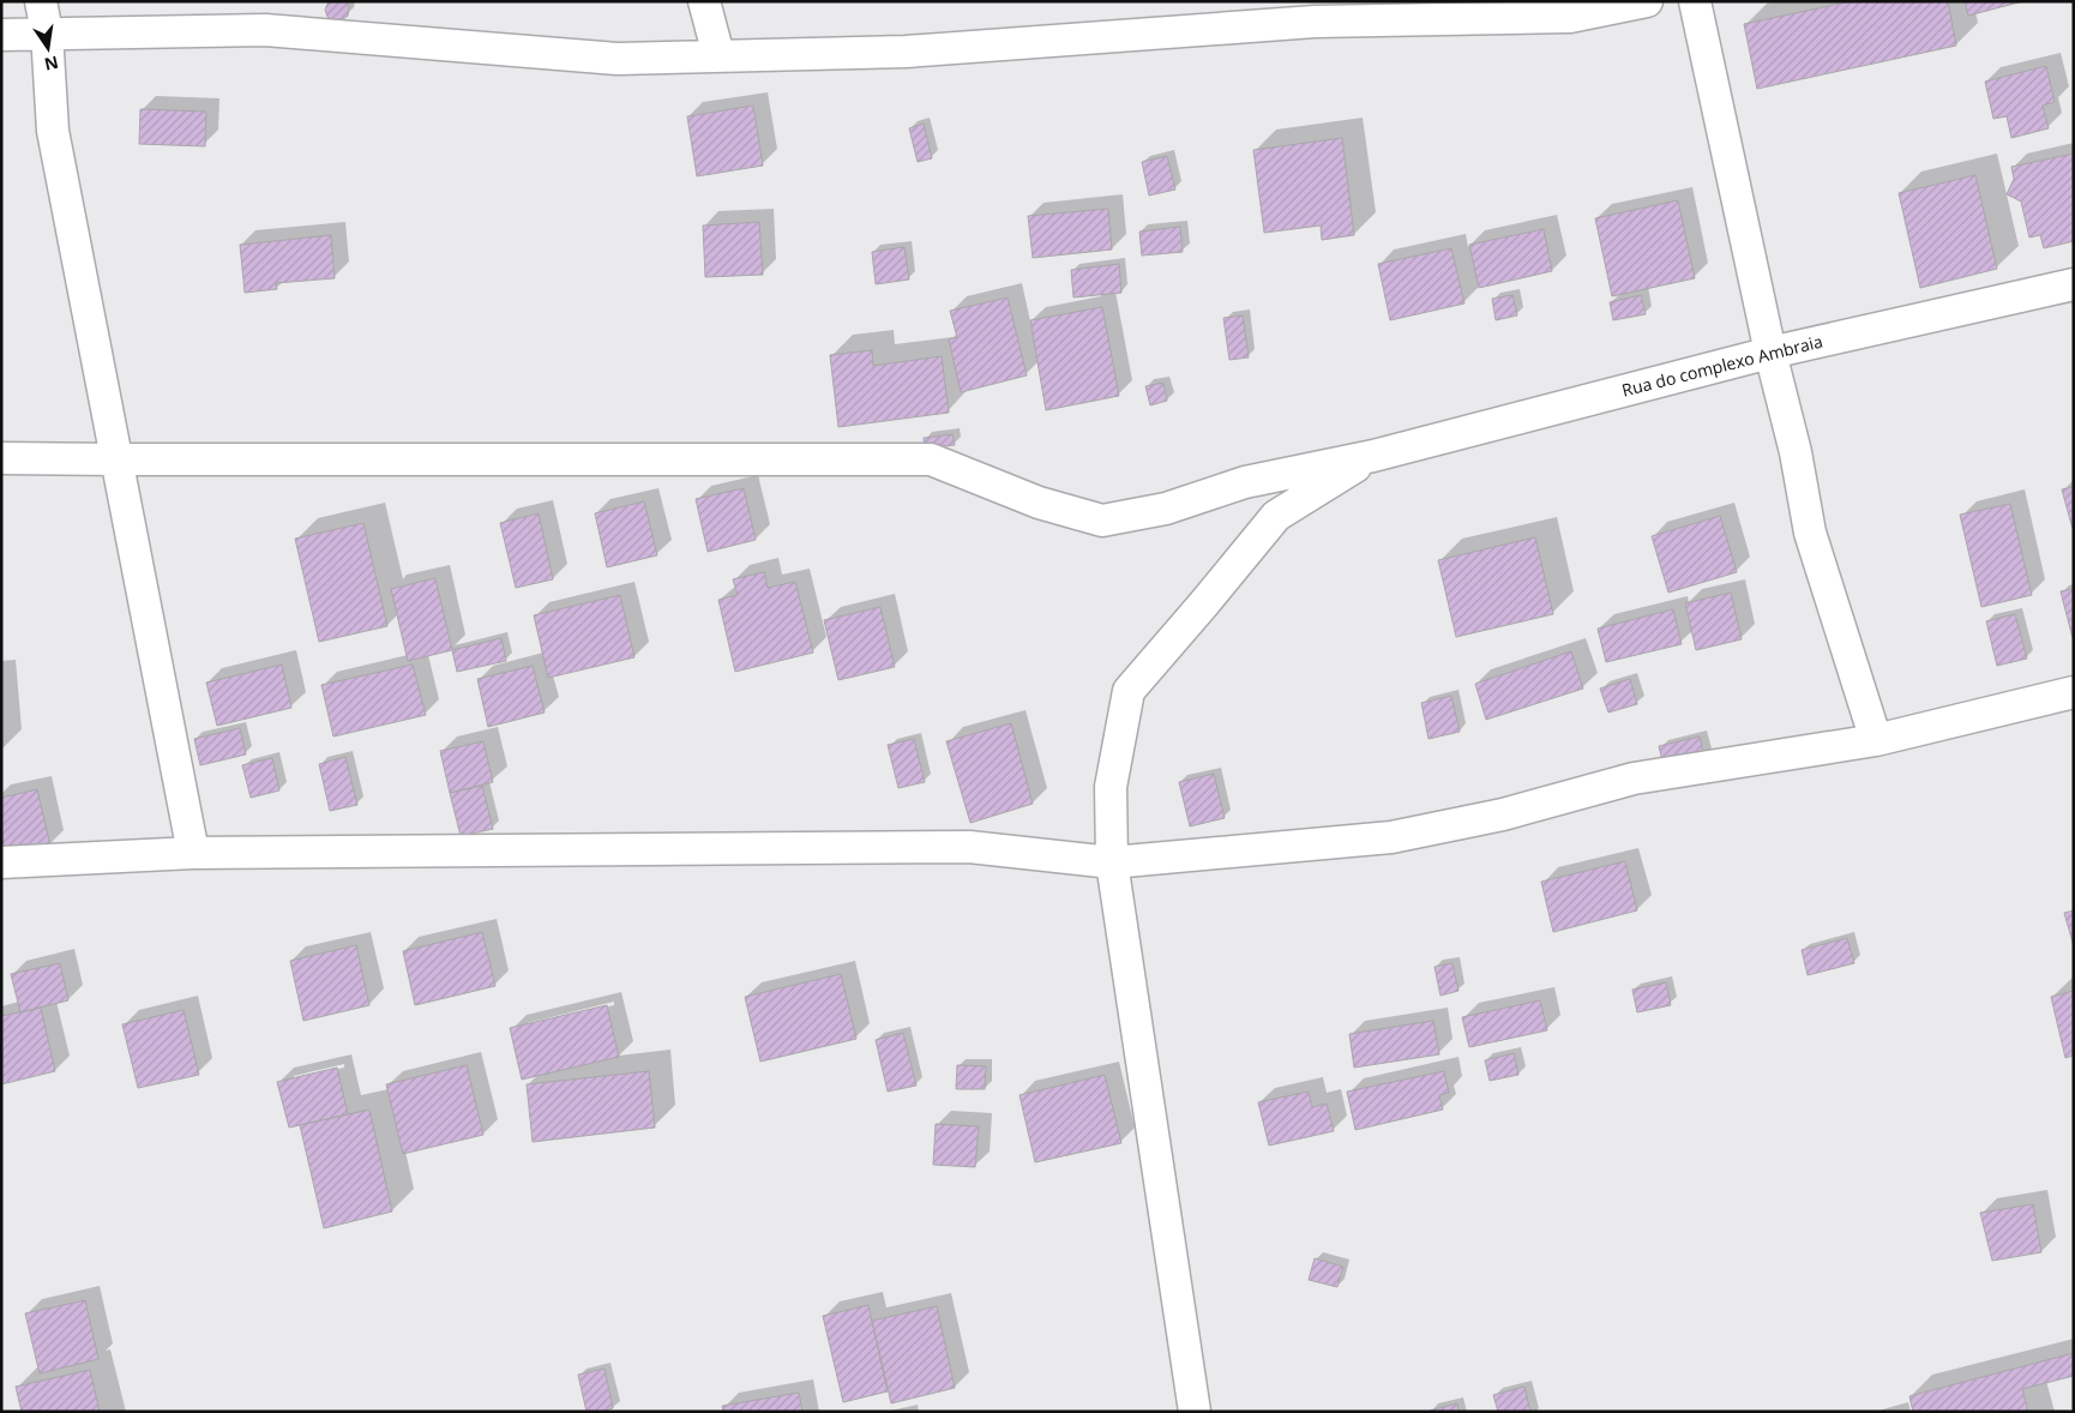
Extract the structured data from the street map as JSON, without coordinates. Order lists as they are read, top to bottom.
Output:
{
  "streets": {
    "street": ["Rua do complexo Ambraia"]
  },
  "north": "bottom"
}
